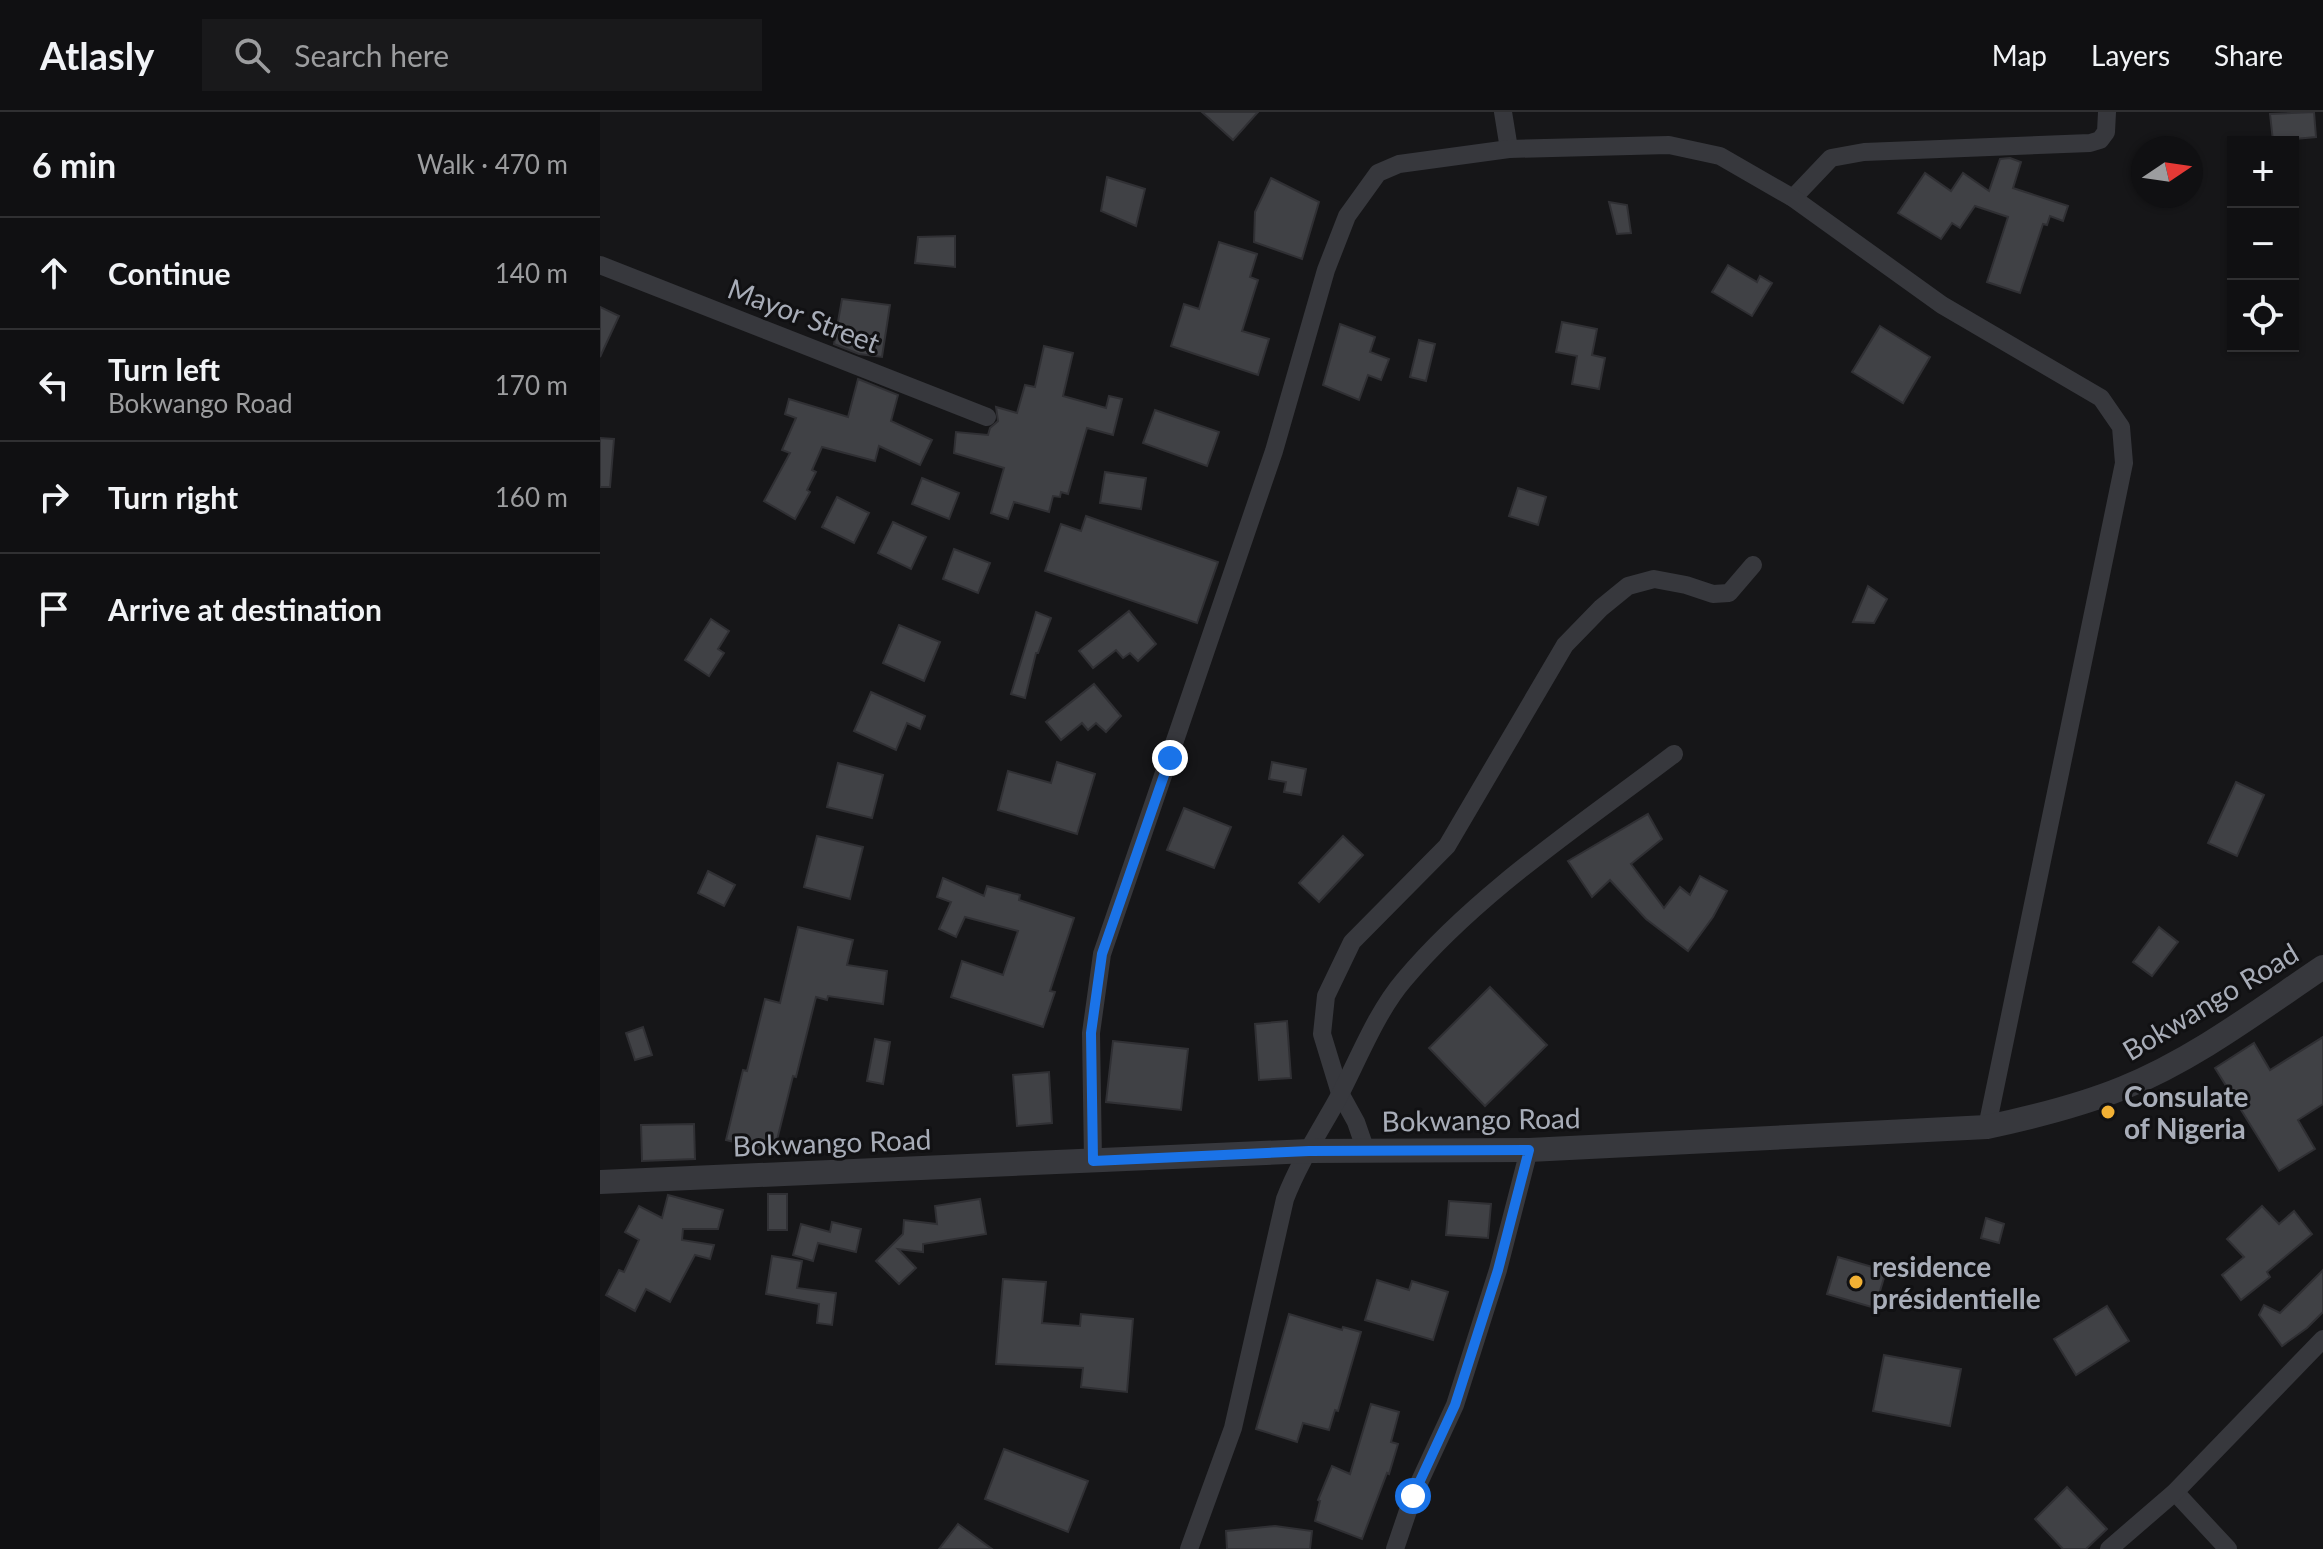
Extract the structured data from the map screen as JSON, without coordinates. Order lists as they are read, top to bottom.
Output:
{
  "streets": {
    "street": ["Mayor Street", "Bokwango Road"]
  },
  "places": ["Consulate of Nigeria", "residence présidentielle"],
  "north": "right",
  "page": {
    "header": "Atlasly",
    "search": "Search here",
    "nav": ["Map", "Layers", "Share"],
    "heading": ["6 min", "Walk · 470 m"],
    "map_buttons": ["+", "−"],
    "list": [
      ["Continue", "140 m"],
      ["Turn left", "Bokwango Road", "170 m"],
      ["Turn right", "160 m"],
      "Arrive at destination"
    ]
  }
}
